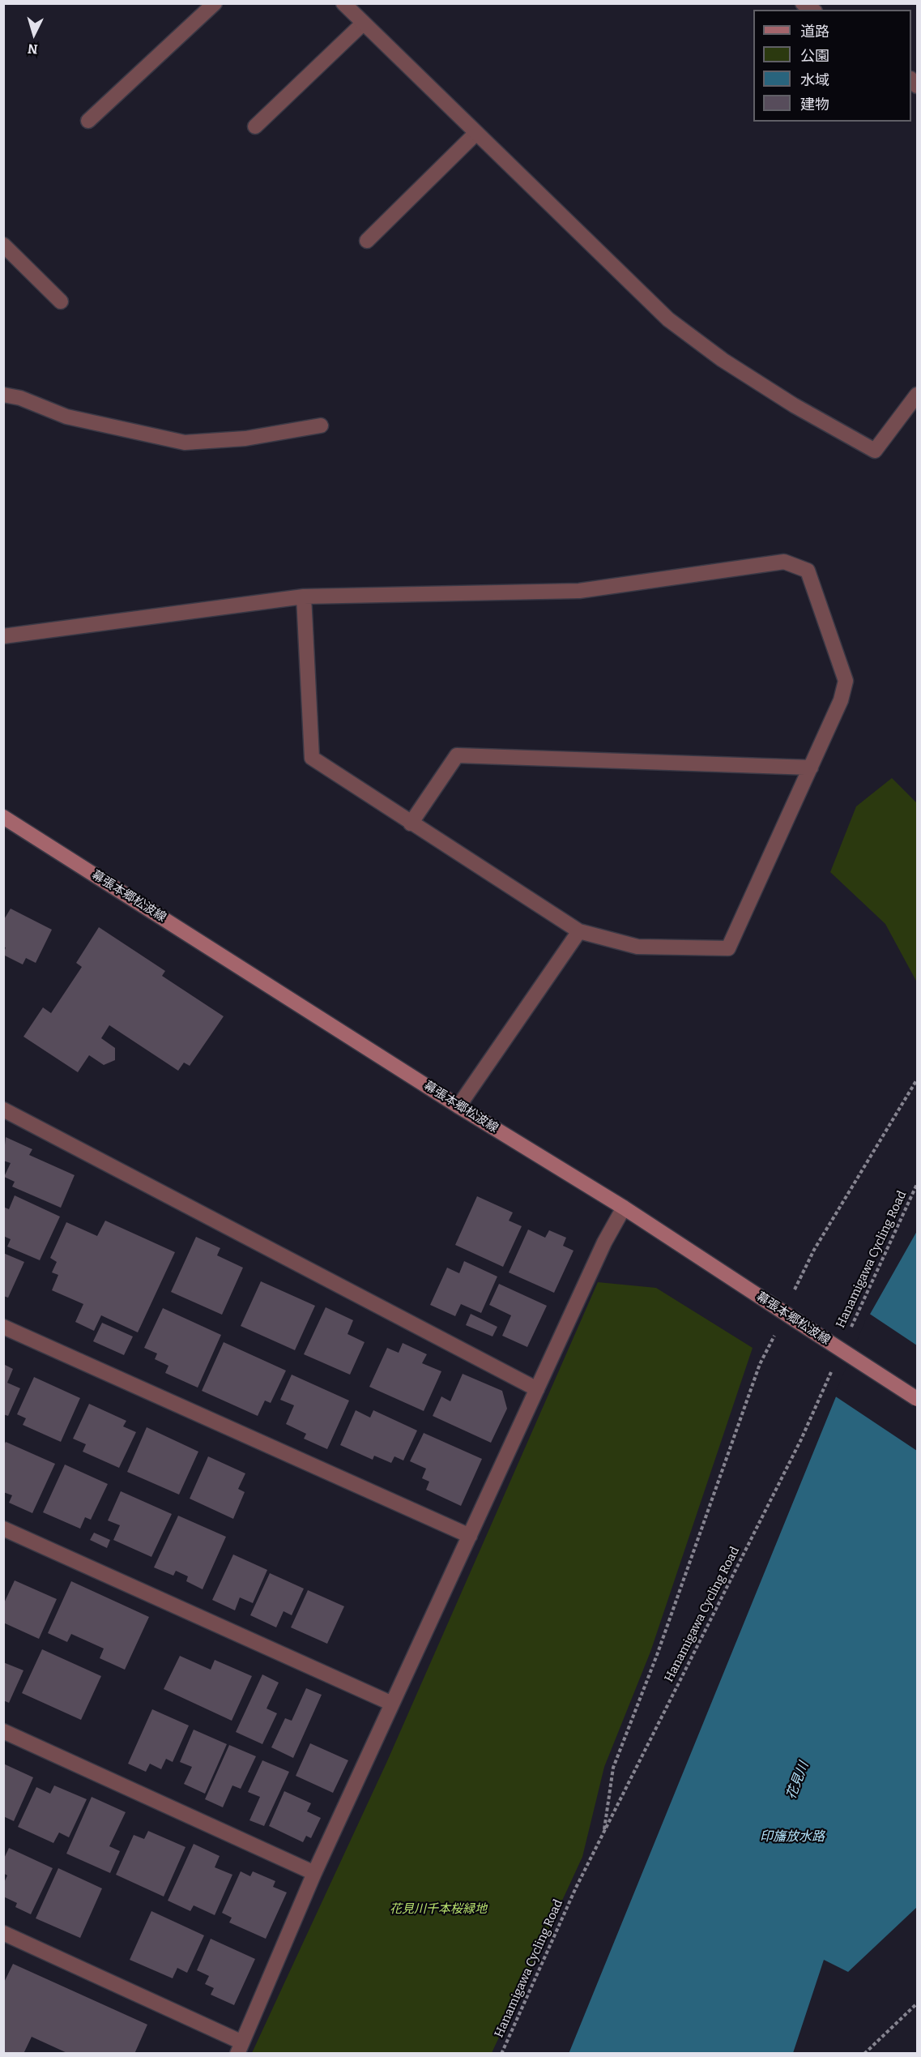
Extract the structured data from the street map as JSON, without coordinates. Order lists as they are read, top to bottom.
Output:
{
  "streets": {
    "street": ["幕張本郷松波線"],
    "path": ["Hanamigawa Cycling Road"]
  },
  "water": ["花見川", "印旛放水路"],
  "parks": ["花見川千本桜緑地"],
  "legend": [
    "道路",
    "公園",
    "水域",
    "建物"
  ],
  "north": "bottom"
}
